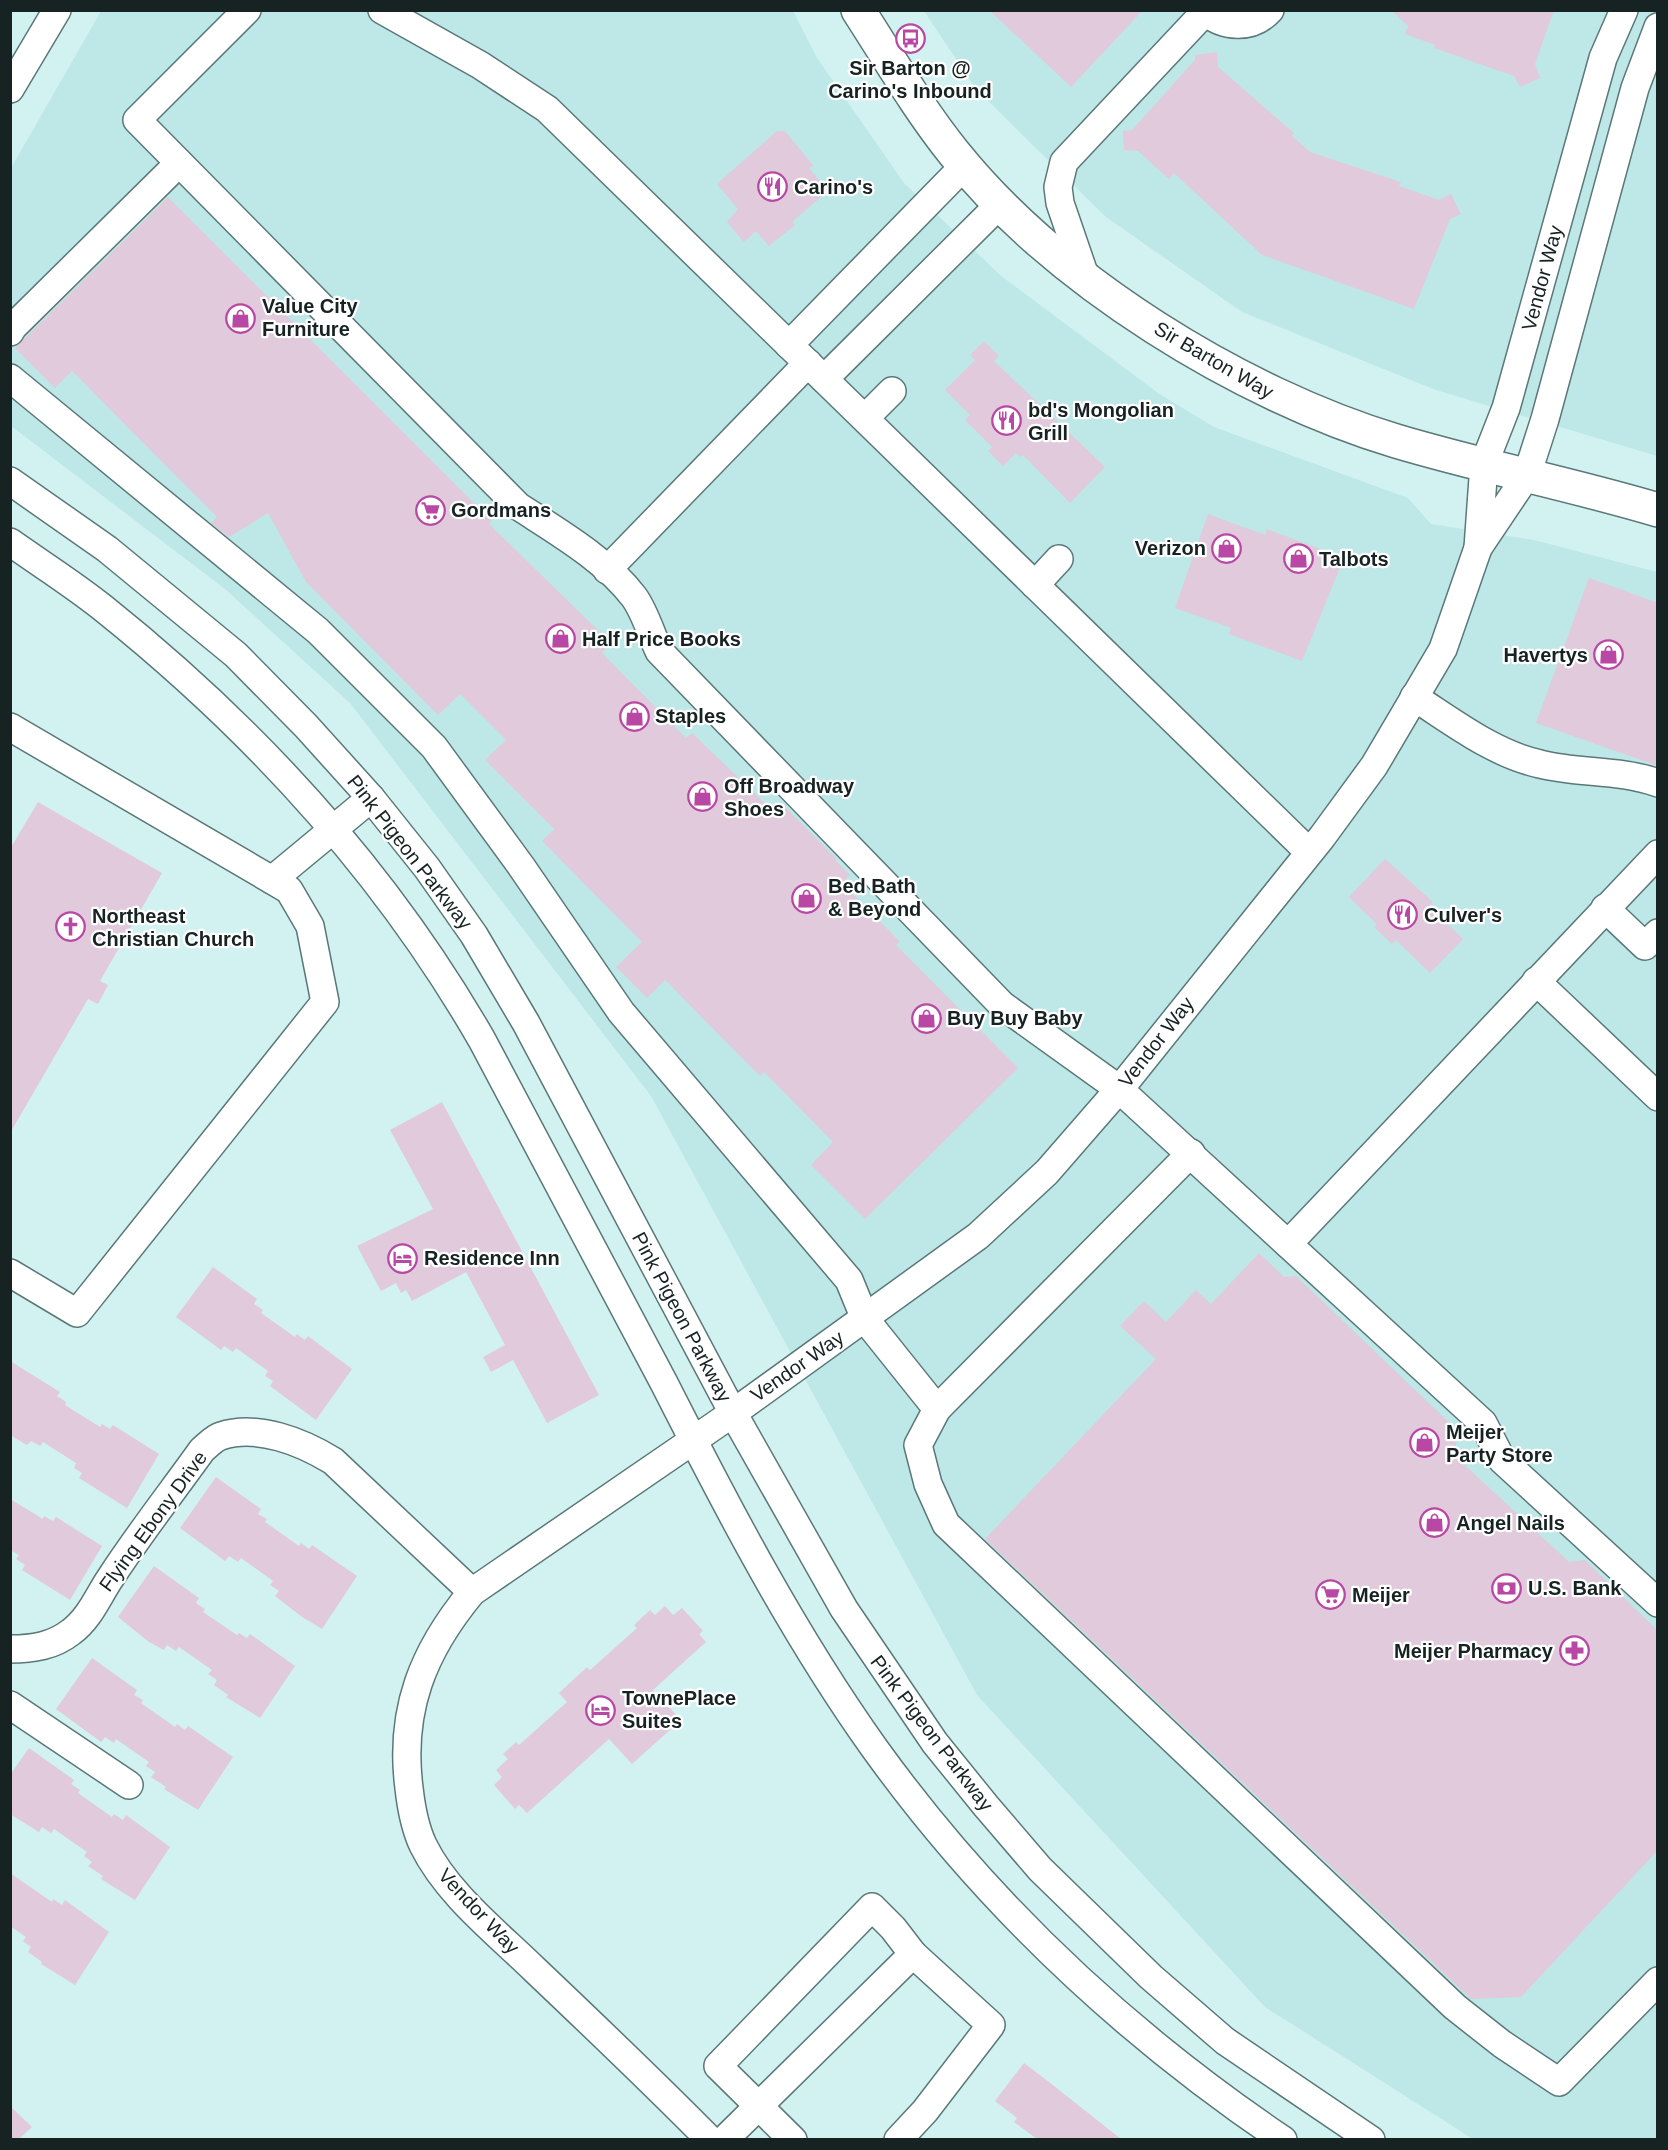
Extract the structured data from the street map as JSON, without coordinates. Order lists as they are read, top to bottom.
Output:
{
  "streets": {
    "main road": ["Sir Barton Way"],
    "street": ["Vendor Way", "Pink Pigeon Parkway", "Flying Ebony Drive"]
  },
  "crossings": [
    ["Vendor Way", "Sir Barton Way"],
    ["Vendor Way", "Pink Pigeon Parkway"],
    ["Vendor Way", "Flying Ebony Drive"]
  ],
  "places": {
    "bus stop": ["Sir Barton @ Carino's Inbound"],
    "restaurant": ["Carino's", "bd's Mongolian Grill", "Culver's"],
    "shop": [
      "Value City Furniture",
      "Verizon",
      "Talbots",
      "Half Price Books",
      "Havertys",
      "Staples",
      "Off Broadway Shoes",
      "Bed Bath & Beyond",
      "Buy Buy Baby",
      "Meijer Party Store",
      "Angel Nails"
    ],
    "supermarket": ["Gordmans", "Meijer"],
    "church": ["Northeast Christian Church"],
    "hotel": ["Residence Inn", "TownePlace Suites"],
    "bank": ["U.S. Bank"],
    "pharmacy": ["Meijer Pharmacy"]
  }
}
